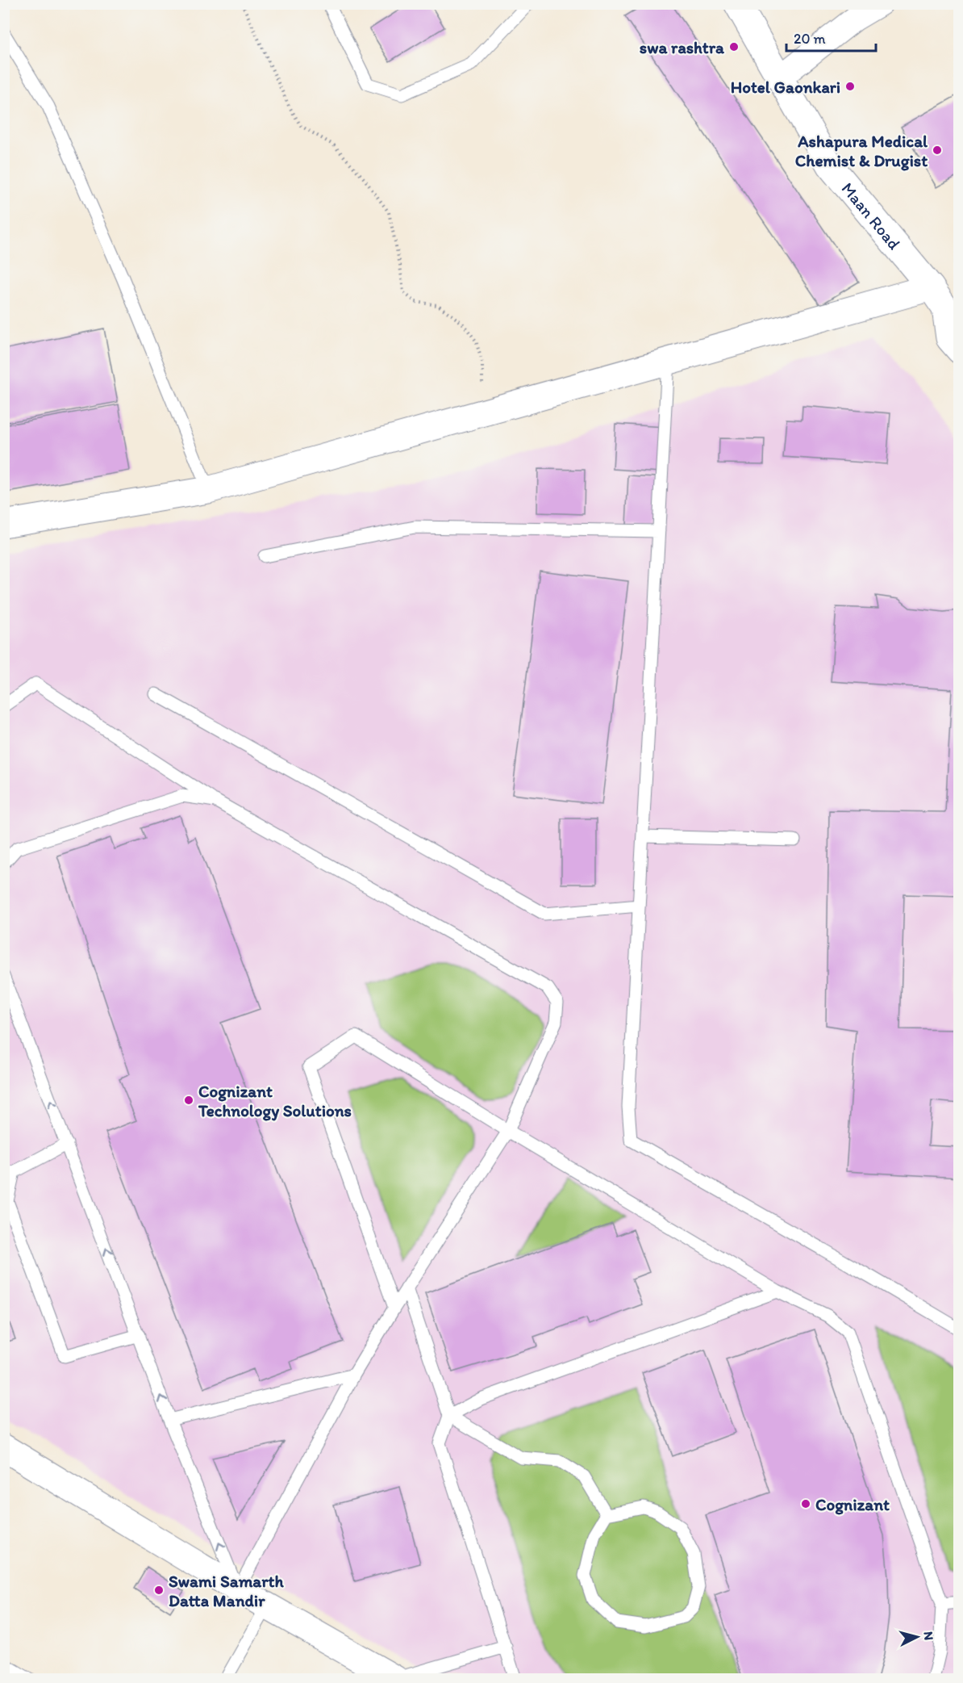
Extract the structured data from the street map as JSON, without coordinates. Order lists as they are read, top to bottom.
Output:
{
  "streets": {
    "street": ["Maan Road"]
  },
  "places": [
    "swa rashtra",
    "Hotel Gaonkari",
    "Ashapura Medical Chemist & Drugist",
    "Cognizant Technology Solutions",
    "Cognizant",
    "Swami Samarth Datta Mandir"
  ],
  "scale_bar": "20 m",
  "north": "right"
}
